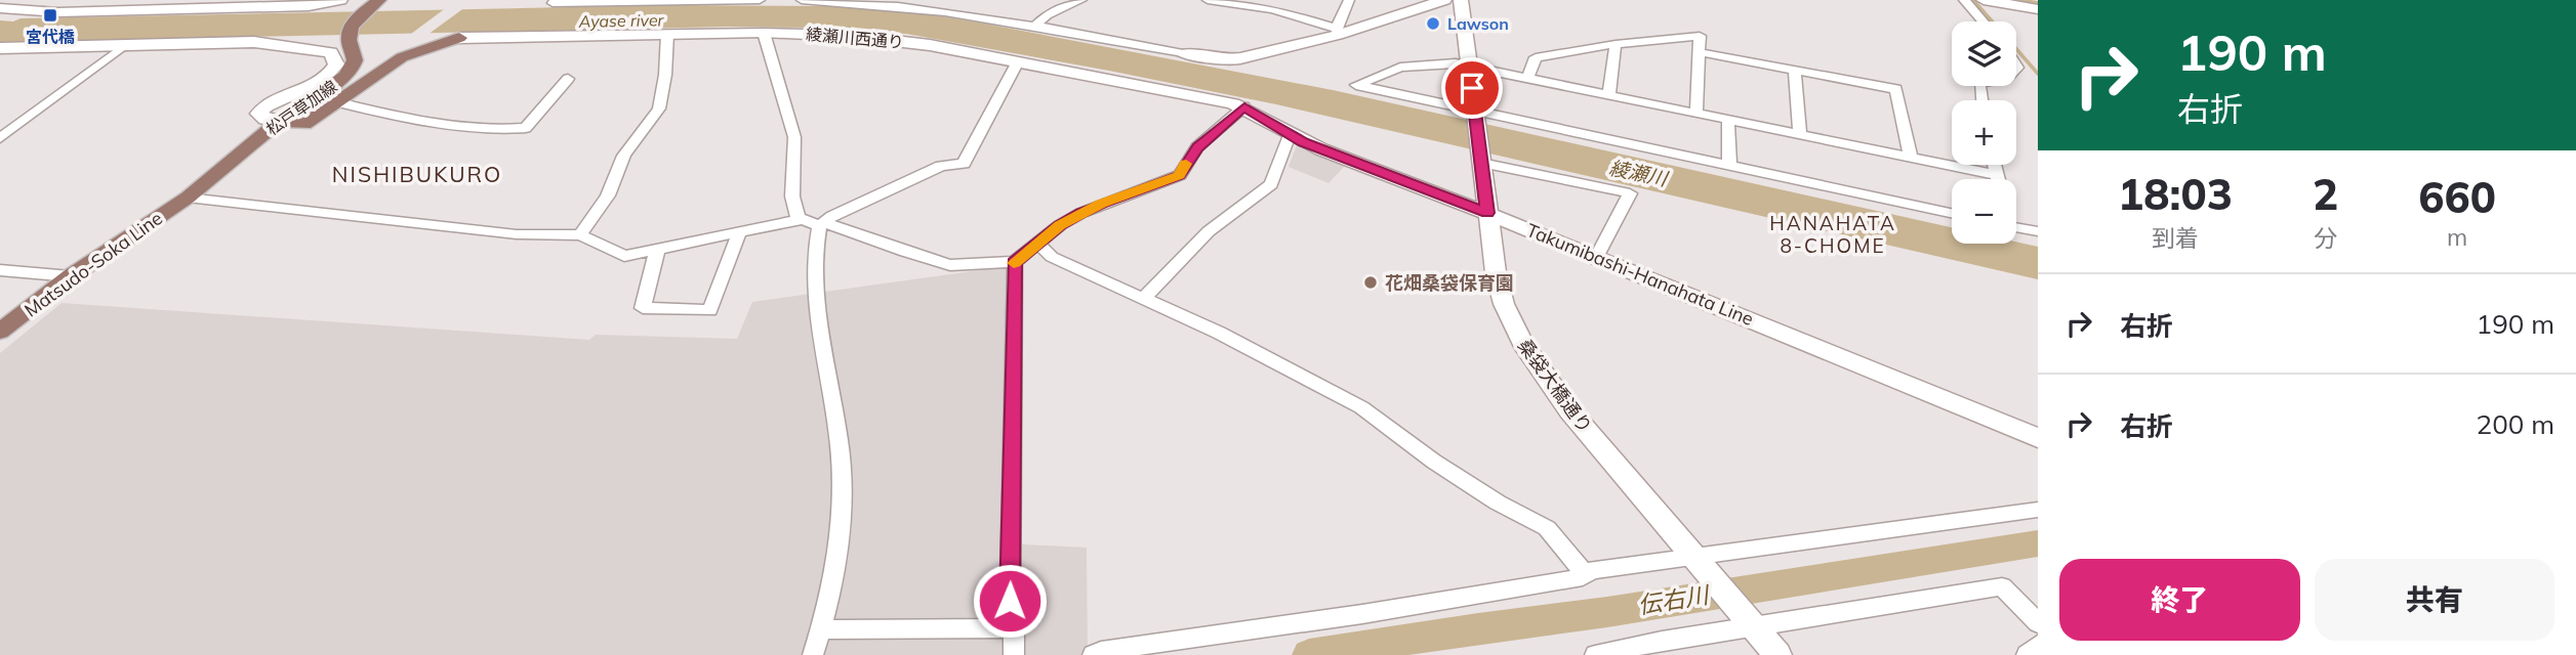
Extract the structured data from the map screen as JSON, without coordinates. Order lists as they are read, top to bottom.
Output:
{
  "streets": {
    "main road": ["松戸草加線", "Matsudo-Soka Line"],
    "street": ["綾瀬川西通り", "Takumibashi-Hanahata Line", "桑袋大橋通り"]
  },
  "crossings": [
    ["綾瀬川西通り", "Takumibashi-Hanahata Line"],
    ["松戸草加線", "Matsudo-Soka Line"],
    ["Takumibashi-Hanahata Line", "桑袋大橋通り"]
  ],
  "districts": ["NISHIBUKURO", "HANAHATA 8-CHOME"],
  "water": ["Ayase river", "綾瀬川", "伝右川"],
  "places": {
    "transit": ["宮代橋"],
    "other": ["Lawson", "花畑桑袋保育園"]
  },
  "page": {
    "turn": ["190 m", "右折"],
    "map_buttons": ["+", "−"],
    "eta": [
      "18:03",
      "到着",
      "2",
      "分",
      "660",
      "m"
    ],
    "list": [
      {
        "name": "右折",
        "value": "190 m"
      },
      {
        "name": "右折",
        "value": "200 m"
      }
    ],
    "buttons": ["終了", "共有"]
  }
}
